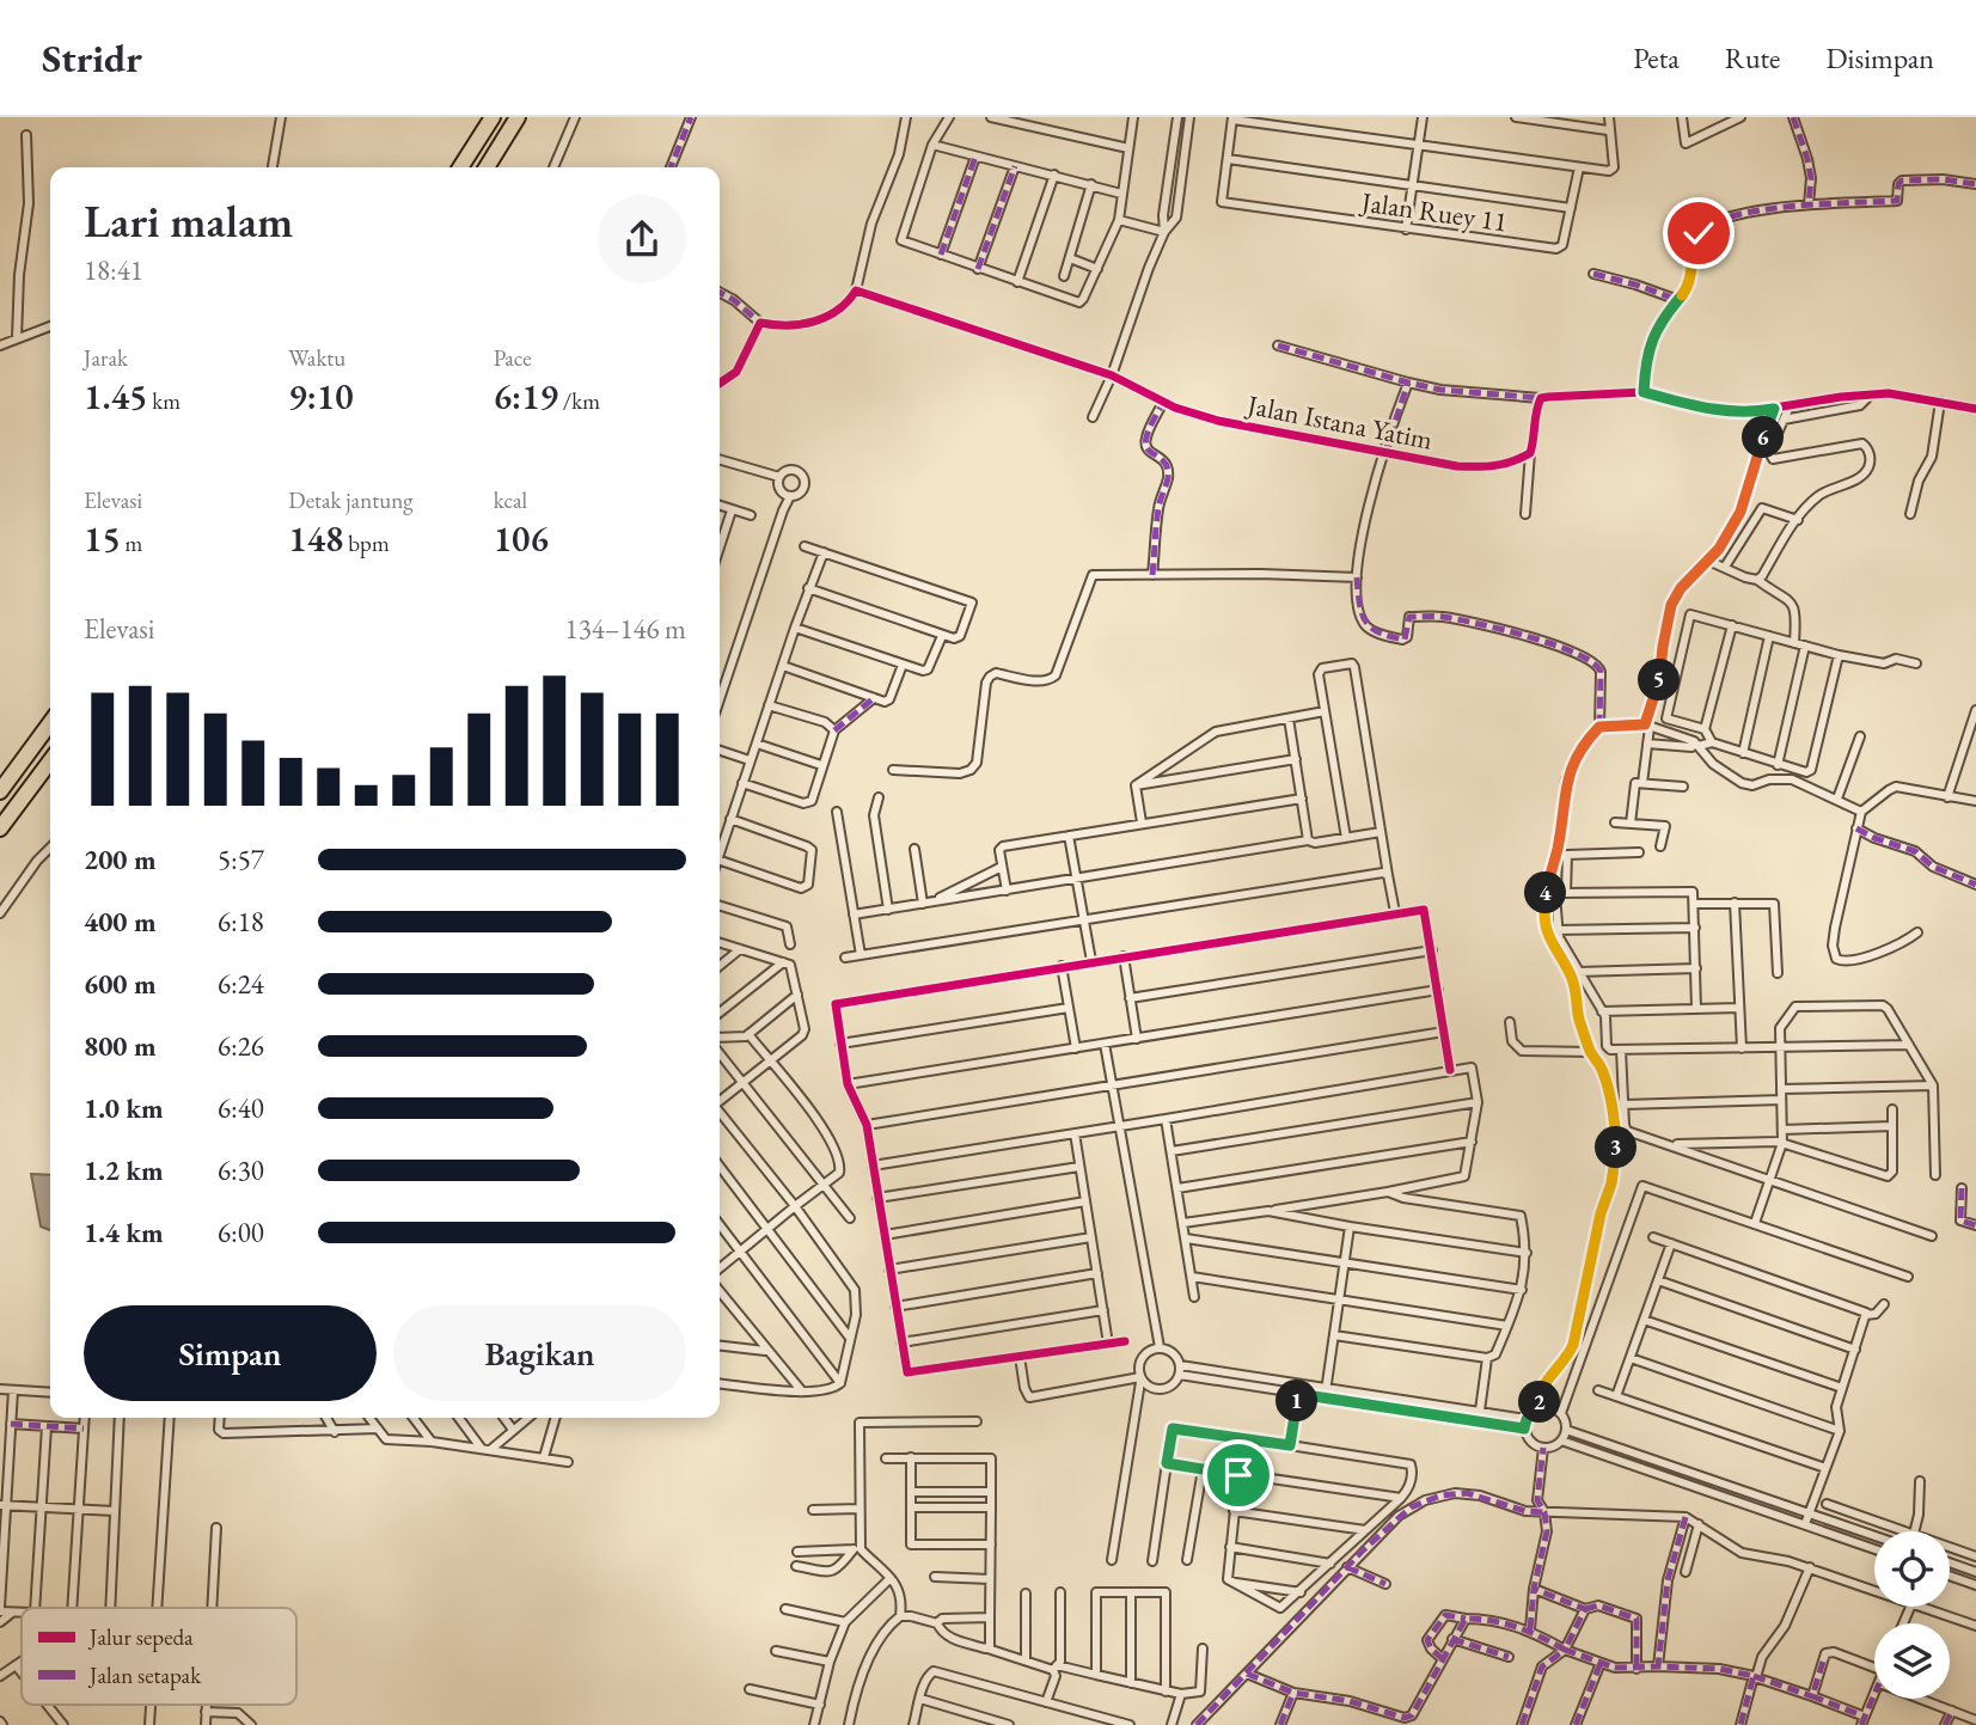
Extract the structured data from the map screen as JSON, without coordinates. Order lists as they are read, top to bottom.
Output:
{
  "streets": {
    "street": ["Jalan Ruey 11", "Jalan Istana Yatim"]
  },
  "legend": ["Jalur sepeda", "Jalan setapak"],
  "page": {
    "header": "Stridr",
    "nav": ["Peta", "Rute", "Disimpan"],
    "heading": ["Lari malam", "18:41"],
    "stats": [
      ["Jarak", "1.45 km"],
      ["Waktu", "9:10"],
      ["Pace", "6:19 /km"],
      ["Elevasi", "15 m"],
      ["Detak jantung", "148 bpm"],
      ["kcal", "106"]
    ],
    "pins": [
      "6",
      "5",
      "4",
      "3",
      "1",
      "2"
    ],
    "chart": ["Elevasi", "134–146 m"],
    "list": [
      {
        "name": "200 m",
        "note": "5:57"
      },
      {
        "name": "400 m",
        "note": "6:18"
      },
      {
        "name": "600 m",
        "note": "6:24"
      },
      {
        "name": "800 m",
        "note": "6:26"
      },
      {
        "name": "1.0 km",
        "note": "6:40"
      },
      {
        "name": "1.2 km",
        "note": "6:30"
      },
      {
        "name": "1.4 km",
        "note": "6:00"
      }
    ],
    "buttons": ["Simpan", "Bagikan"]
  }
}
